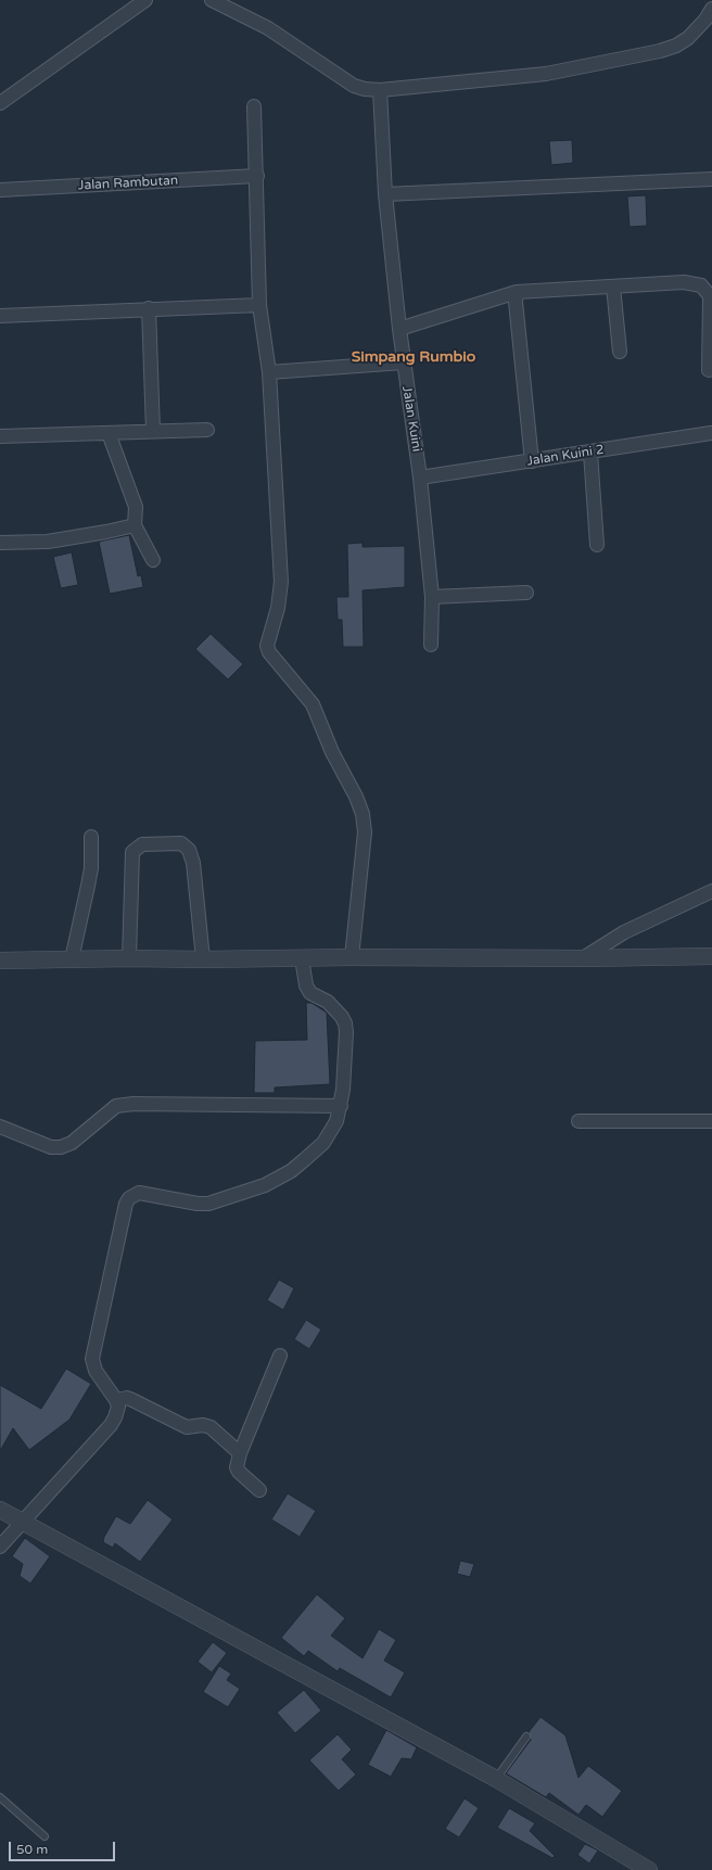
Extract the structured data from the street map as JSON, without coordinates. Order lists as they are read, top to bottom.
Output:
{
  "streets": {
    "street": ["Jalan Rambutan", "Jalan Kuini", "Jalan Kuini 2"]
  },
  "crossings": [
    ["Jalan Kuini", "Jalan Kuini 2"]
  ],
  "districts": ["Simpang Rumbio"],
  "scale_bar": "50 m"
}
